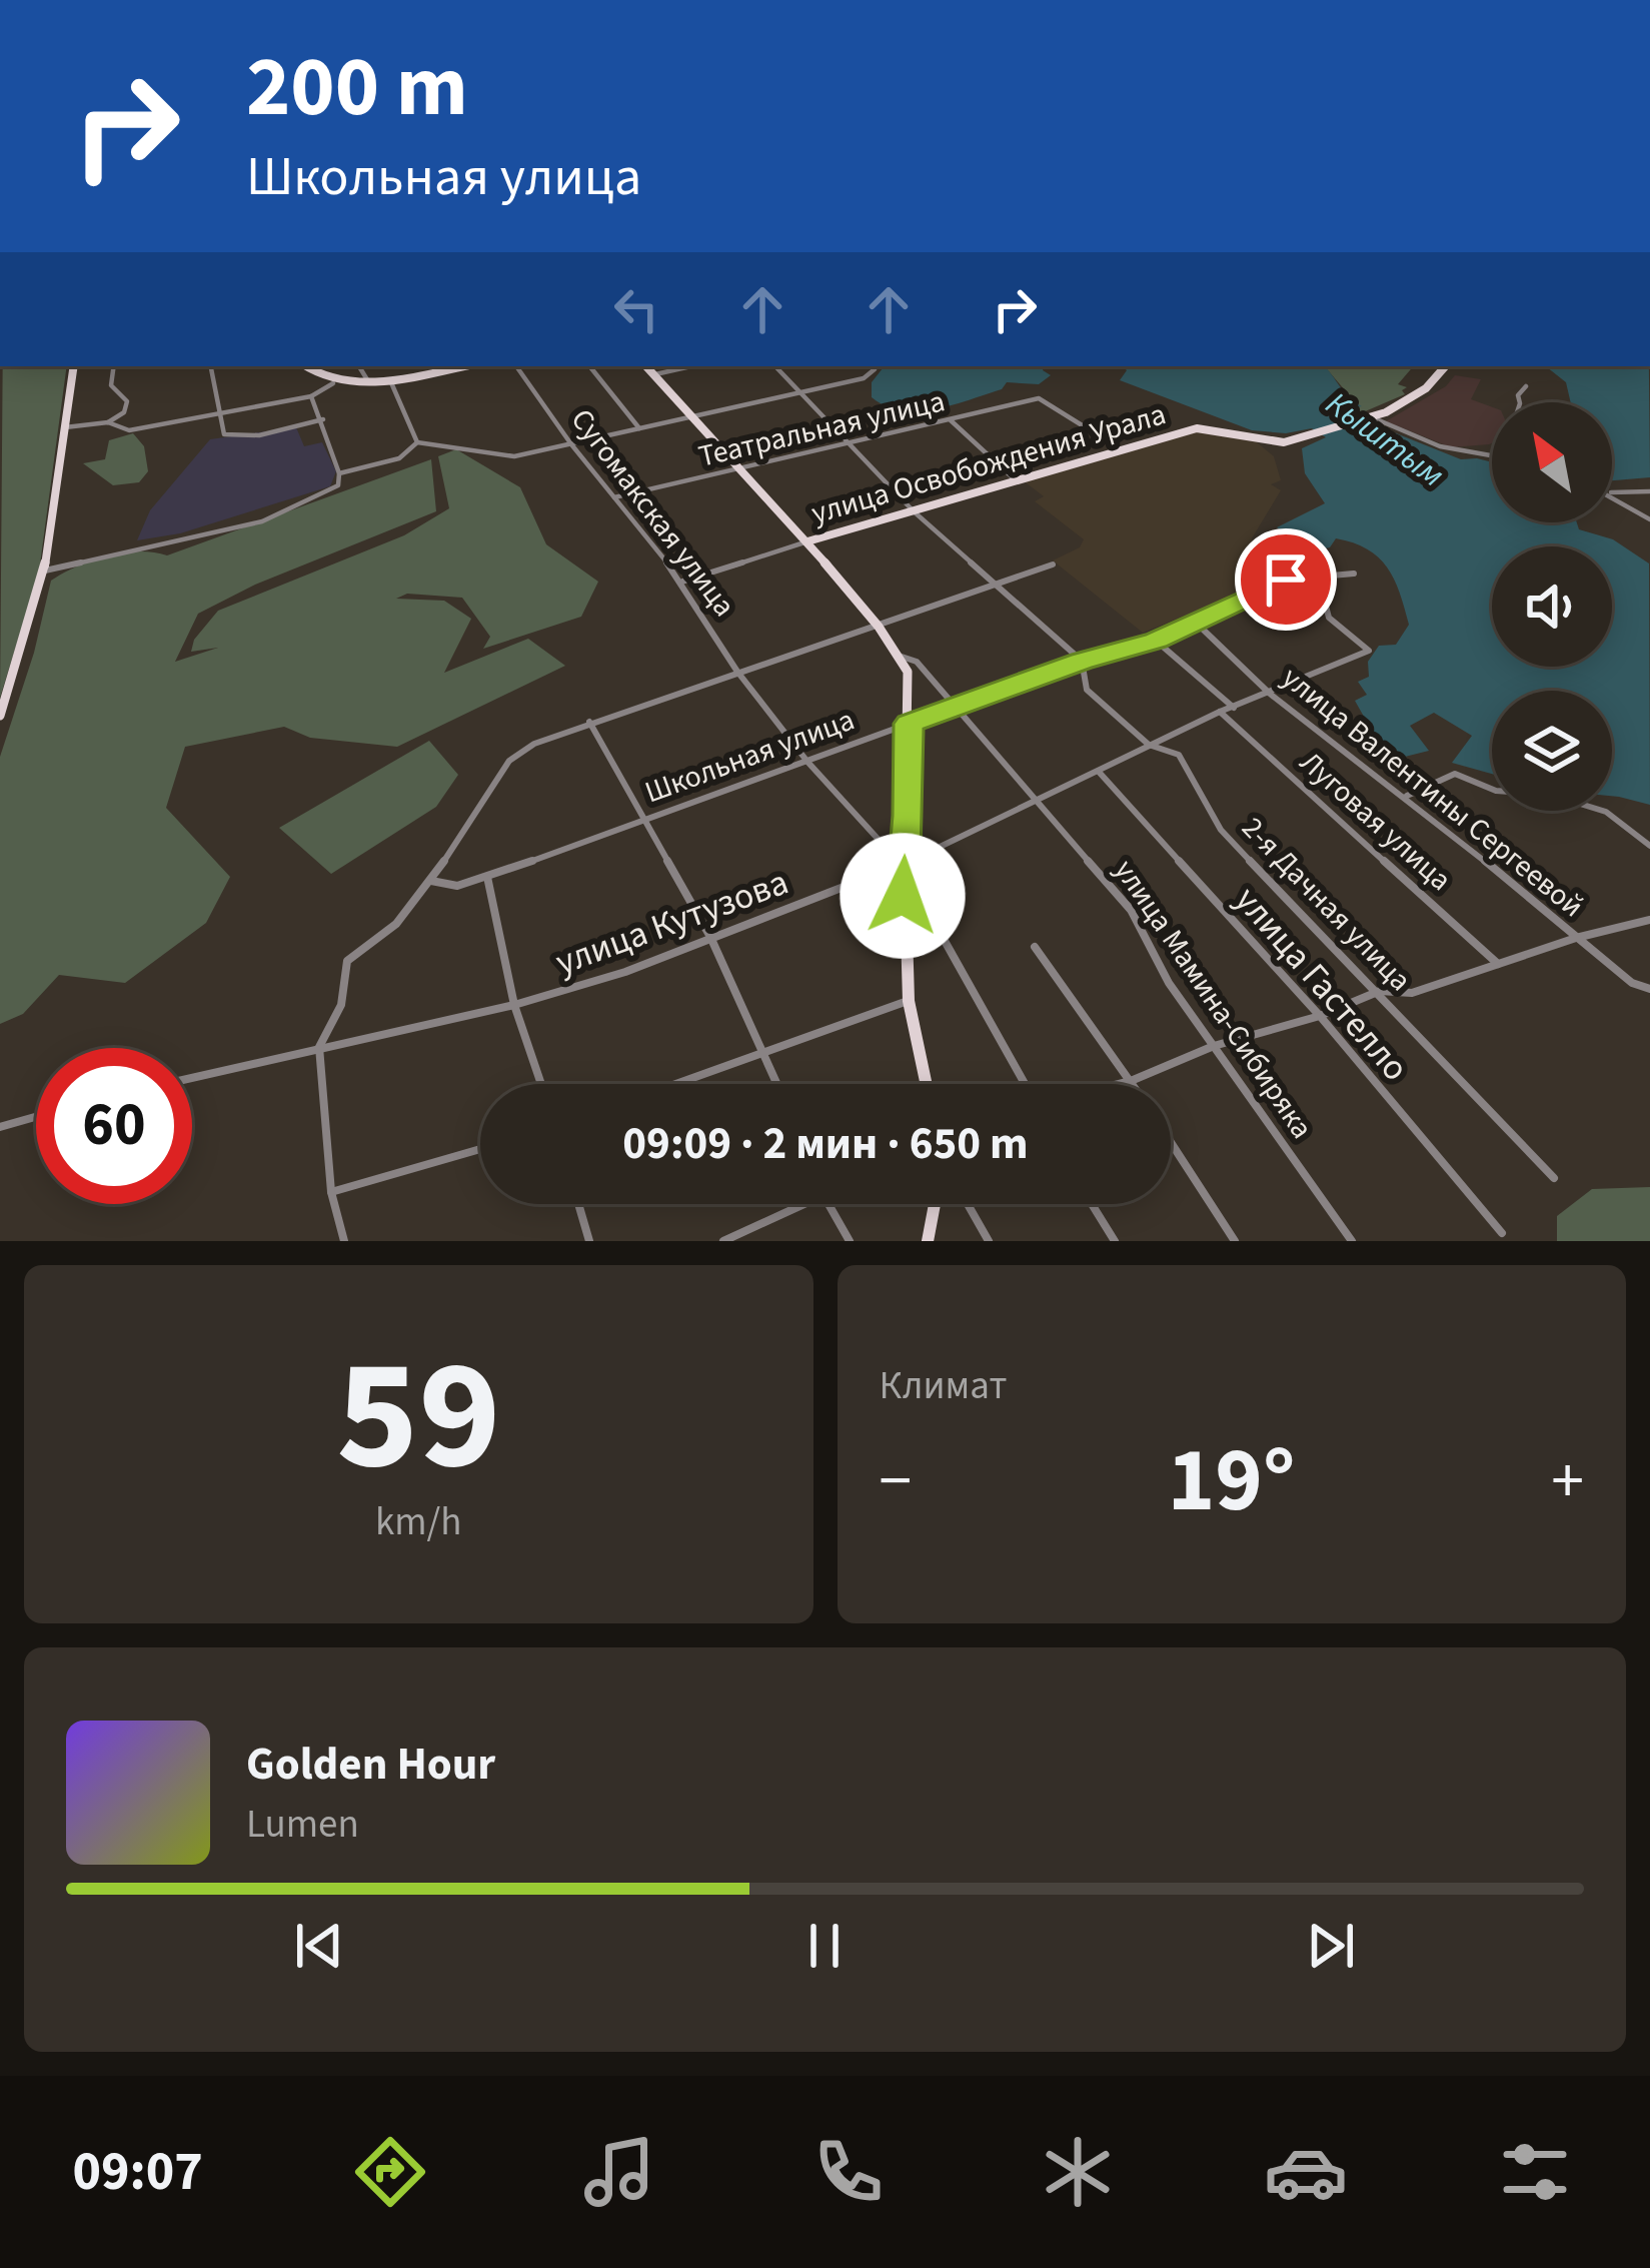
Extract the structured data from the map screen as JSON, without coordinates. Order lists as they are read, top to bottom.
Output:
{
  "streets": {
    "main road": ["улица Освобождения Урала", "улица Мамина-Сибиряка"],
    "street": [
      "Театральная улица",
      "Сугомакская улица",
      "Школьная улица",
      "улица Валентины Сергеевой",
      "Луговая улица",
      "2-я Дачная улица",
      "улица Кутузова",
      "улица Гастелло"
    ]
  },
  "crossings": [
    ["Театральная улица", "улица Освобождения Урала"],
    ["Театральная улица", "Сугомакская улица"],
    ["Театральная улица", "2-я Дачная улица"],
    ["Театральная улица", "улица Мамина-Сибиряка"],
    ["улица Освобождения Урала", "Сугомакская улица"],
    ["улица Освобождения Урала", "2-я Дачная улица"],
    ["улица Освобождения Урала", "улица Мамина-Сибиряка"],
    ["Сугомакская улица", "Школьная улица"],
    ["Сугомакская улица", "улица Кутузова"],
    ["Школьная улица", "улица Валентины Сергеевой"],
    ["Школьная улица", "2-я Дачная улица"],
    ["Школьная улица", "улица Кутузова"],
    ["Школьная улица", "улица Мамина-Сибиряка"],
    ["улица Валентины Сергеевой", "улица Кутузова"],
    ["Луговая улица", "улица Кутузова"],
    ["2-я Дачная улица", "улица Кутузова"],
    ["улица Кутузова", "улица Гастелло"],
    ["улица Кутузова", "улица Мамина-Сибиряка"]
  ],
  "water": ["Кыштым"],
  "north": "top left",
  "page": {
    "turn": ["200 m", "Школьная улица"],
    "limit": "60",
    "trip": "09:09 · 2 мин · 650 m",
    "tile": [
      ["59", "km/h"],
      "Климат"
    ],
    "heat": ["−", "19°", "+"],
    "song": ["Golden Hour", "Lumen"],
    "tabs": "09:07"
  }
}
